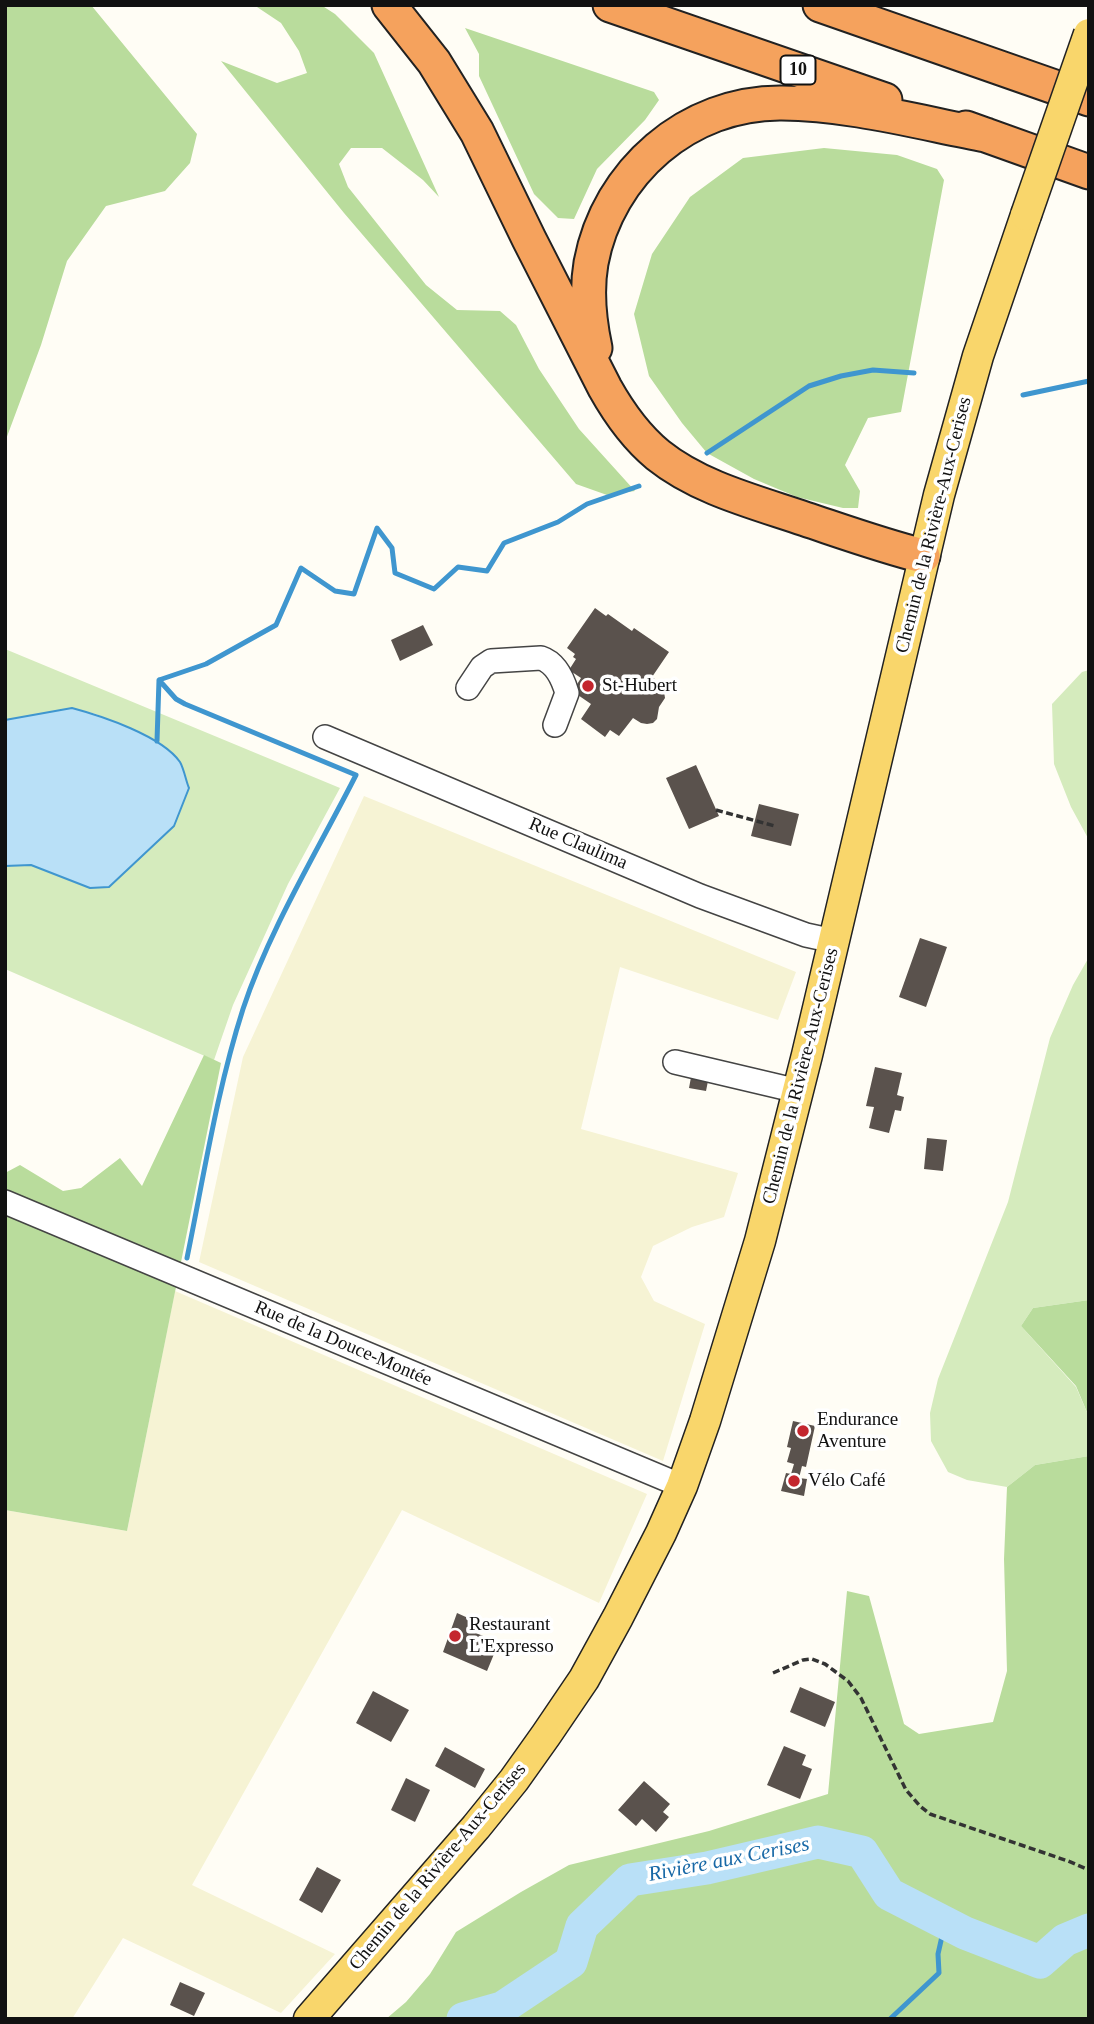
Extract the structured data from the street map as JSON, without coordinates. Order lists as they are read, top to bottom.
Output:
{
  "streets": {
    "highway": ["10"],
    "main road": ["Chemin de la Rivière-Aux-Cerises"],
    "street": ["Rue Claulima", "Rue de la Douce-Montée"]
  },
  "crossings": [
    ["Chemin de la Rivière-Aux-Cerises", "Rue Claulima"],
    ["Chemin de la Rivière-Aux-Cerises", "Rue de la Douce-Montée"]
  ],
  "water": ["Rivière aux Cerises"],
  "places": [
    "St-Hubert",
    "Endurance Aventure",
    "Vélo Café",
    "Restaurant L'Expresso"
  ]
}
